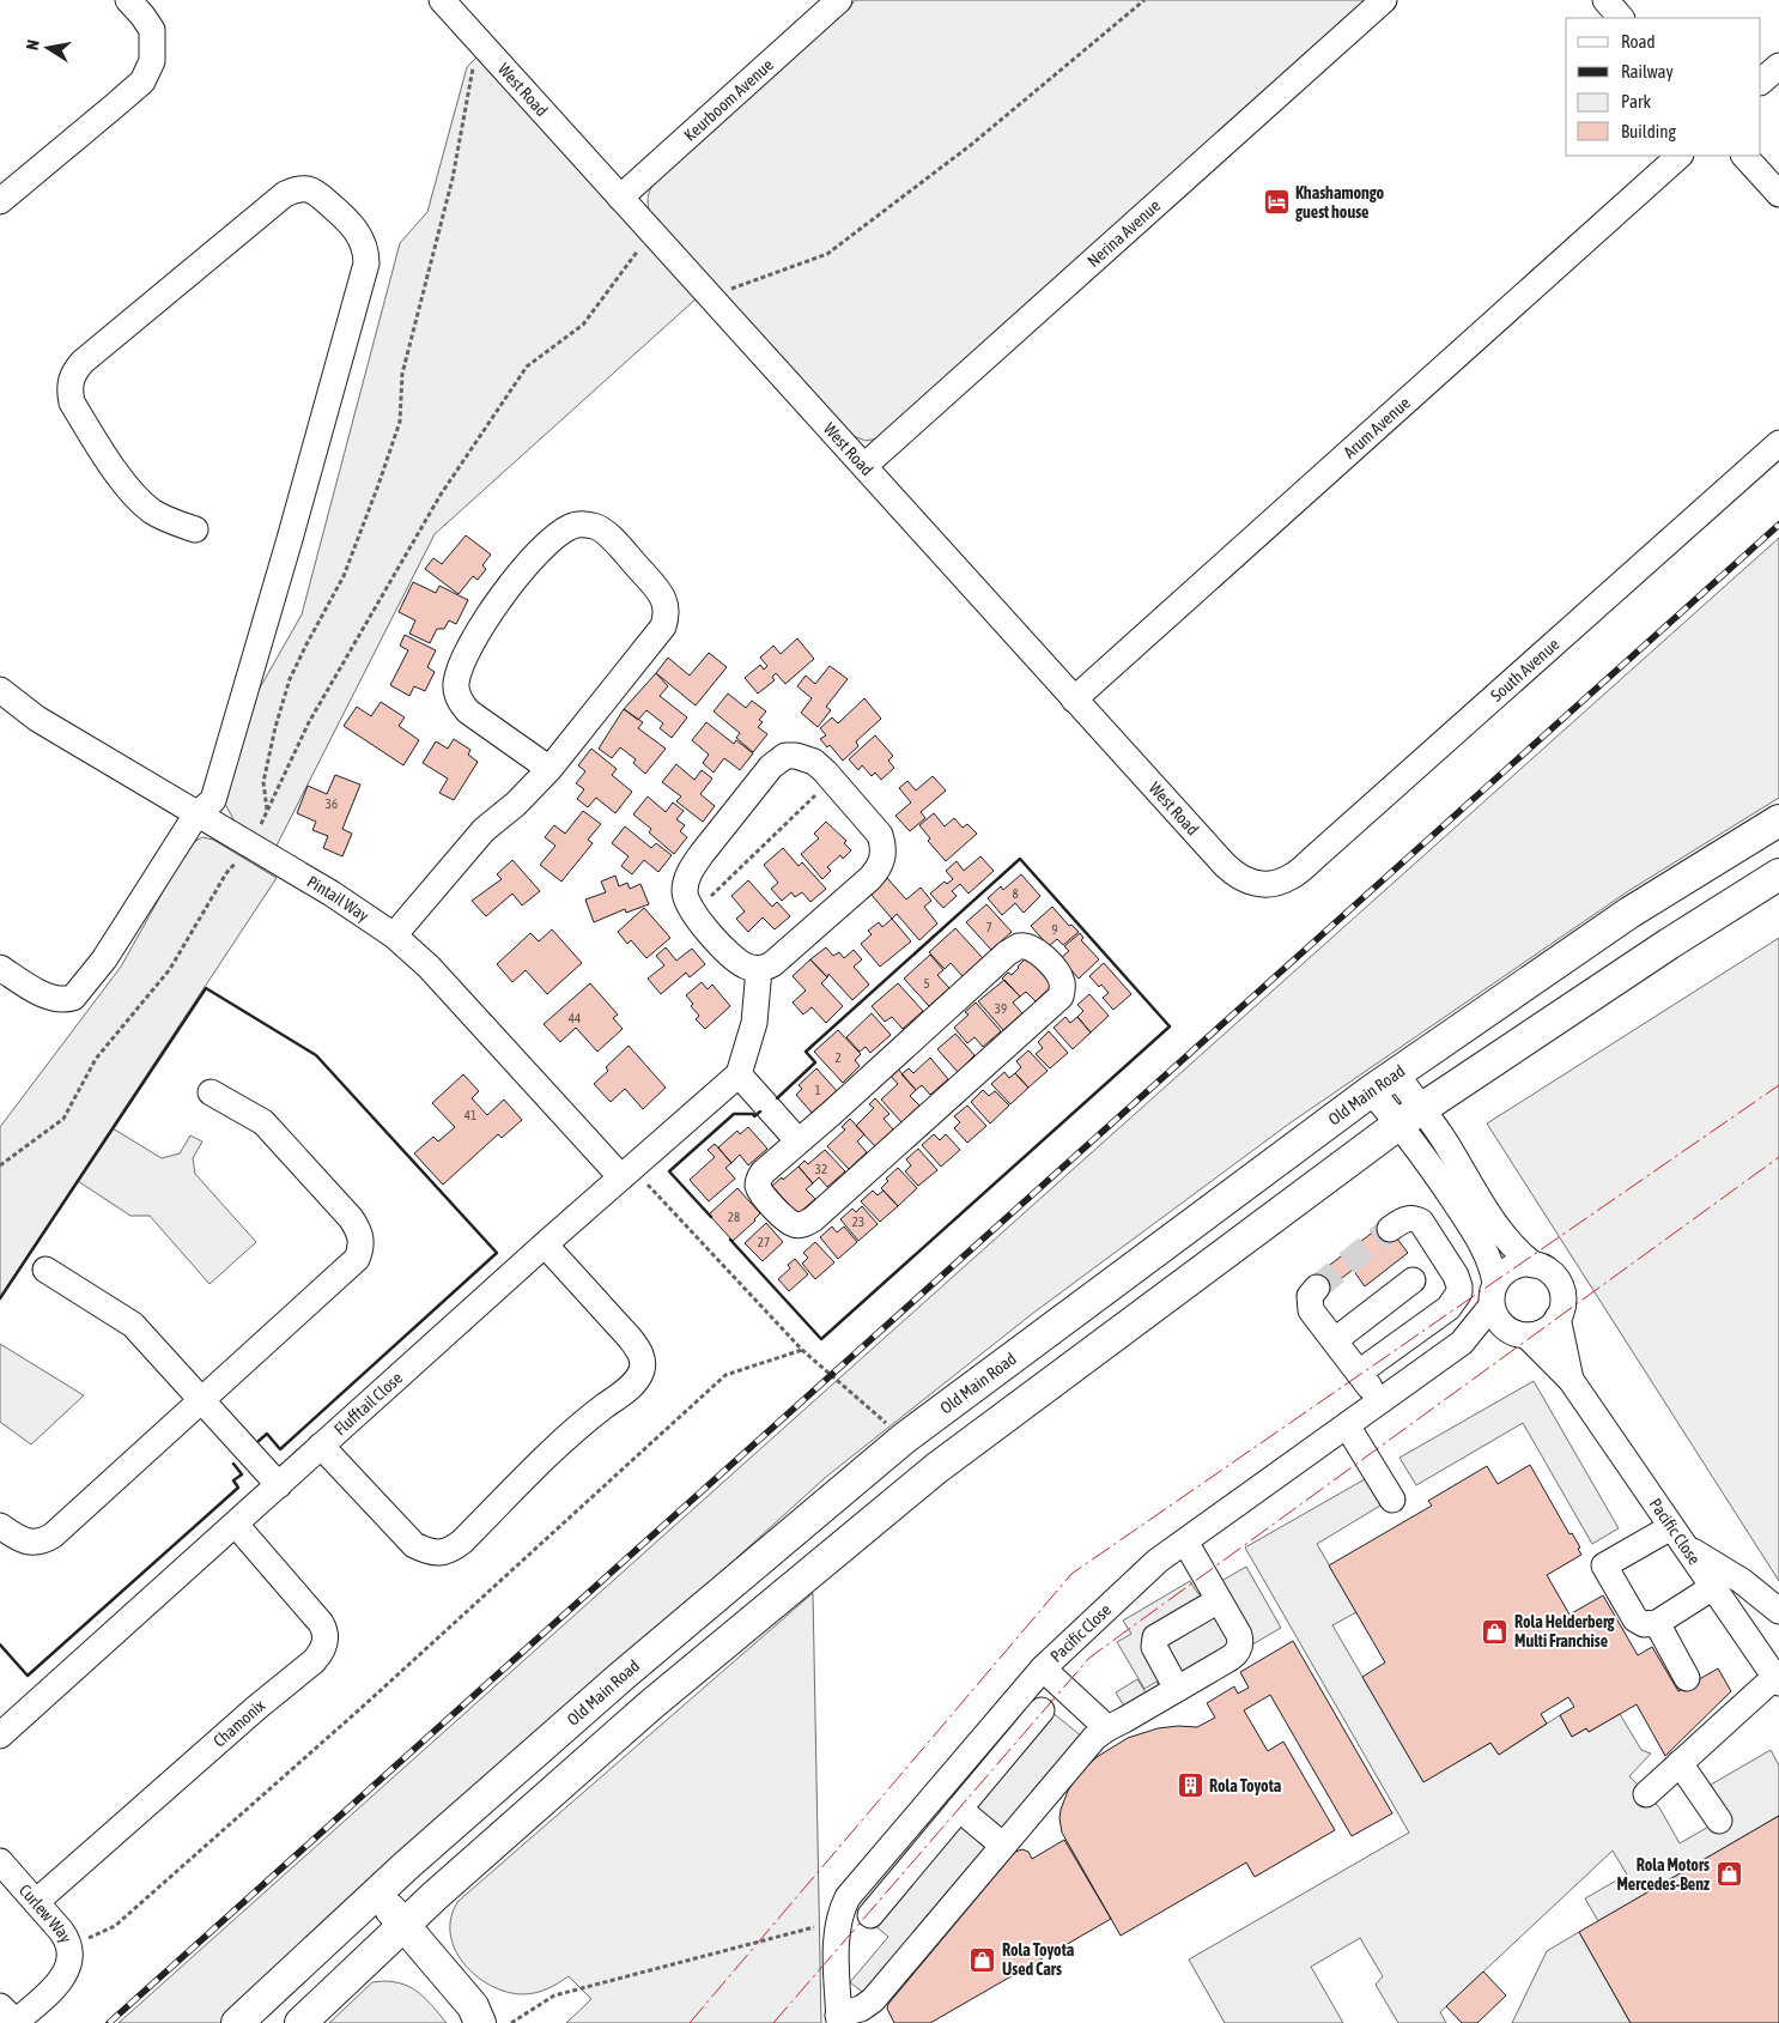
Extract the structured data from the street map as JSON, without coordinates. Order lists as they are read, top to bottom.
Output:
{
  "streets": {
    "main road": ["Old Main Road"],
    "street": [
      "West Road",
      "Keurboom Avenue",
      "Nerina Avenue",
      "Arum Avenue",
      "South Avenue",
      "Pintail Way",
      "Flufftail Close",
      "Pacific Close",
      "Chamonix",
      "Curlew Way"
    ]
  },
  "crossings": [
    ["West Road", "Keurboom Avenue"],
    ["West Road", "Nerina Avenue"],
    ["West Road", "Arum Avenue"],
    ["West Road", "South Avenue"],
    ["Pintail Way", "Flufftail Close"],
    ["Flufftail Close", "Chamonix"],
    ["Chamonix", "Curlew Way"]
  ],
  "places": {
    "hotel": ["Khashamongo guest house"],
    "shop": ["Rola Helderberg Multi Franchise", "Rola Motors Mercedes-Benz", "Rola Toyota Used Cars"],
    "building": ["Rola Toyota"]
  },
  "house_numbers": [
    "36",
    "8",
    "7",
    "9",
    "5",
    "39",
    "44",
    "2",
    "1",
    "41",
    "32",
    "28",
    "23",
    "27"
  ],
  "legend": [
    "Road",
    "Railway",
    "Park",
    "Building"
  ],
  "north": "left"
}
